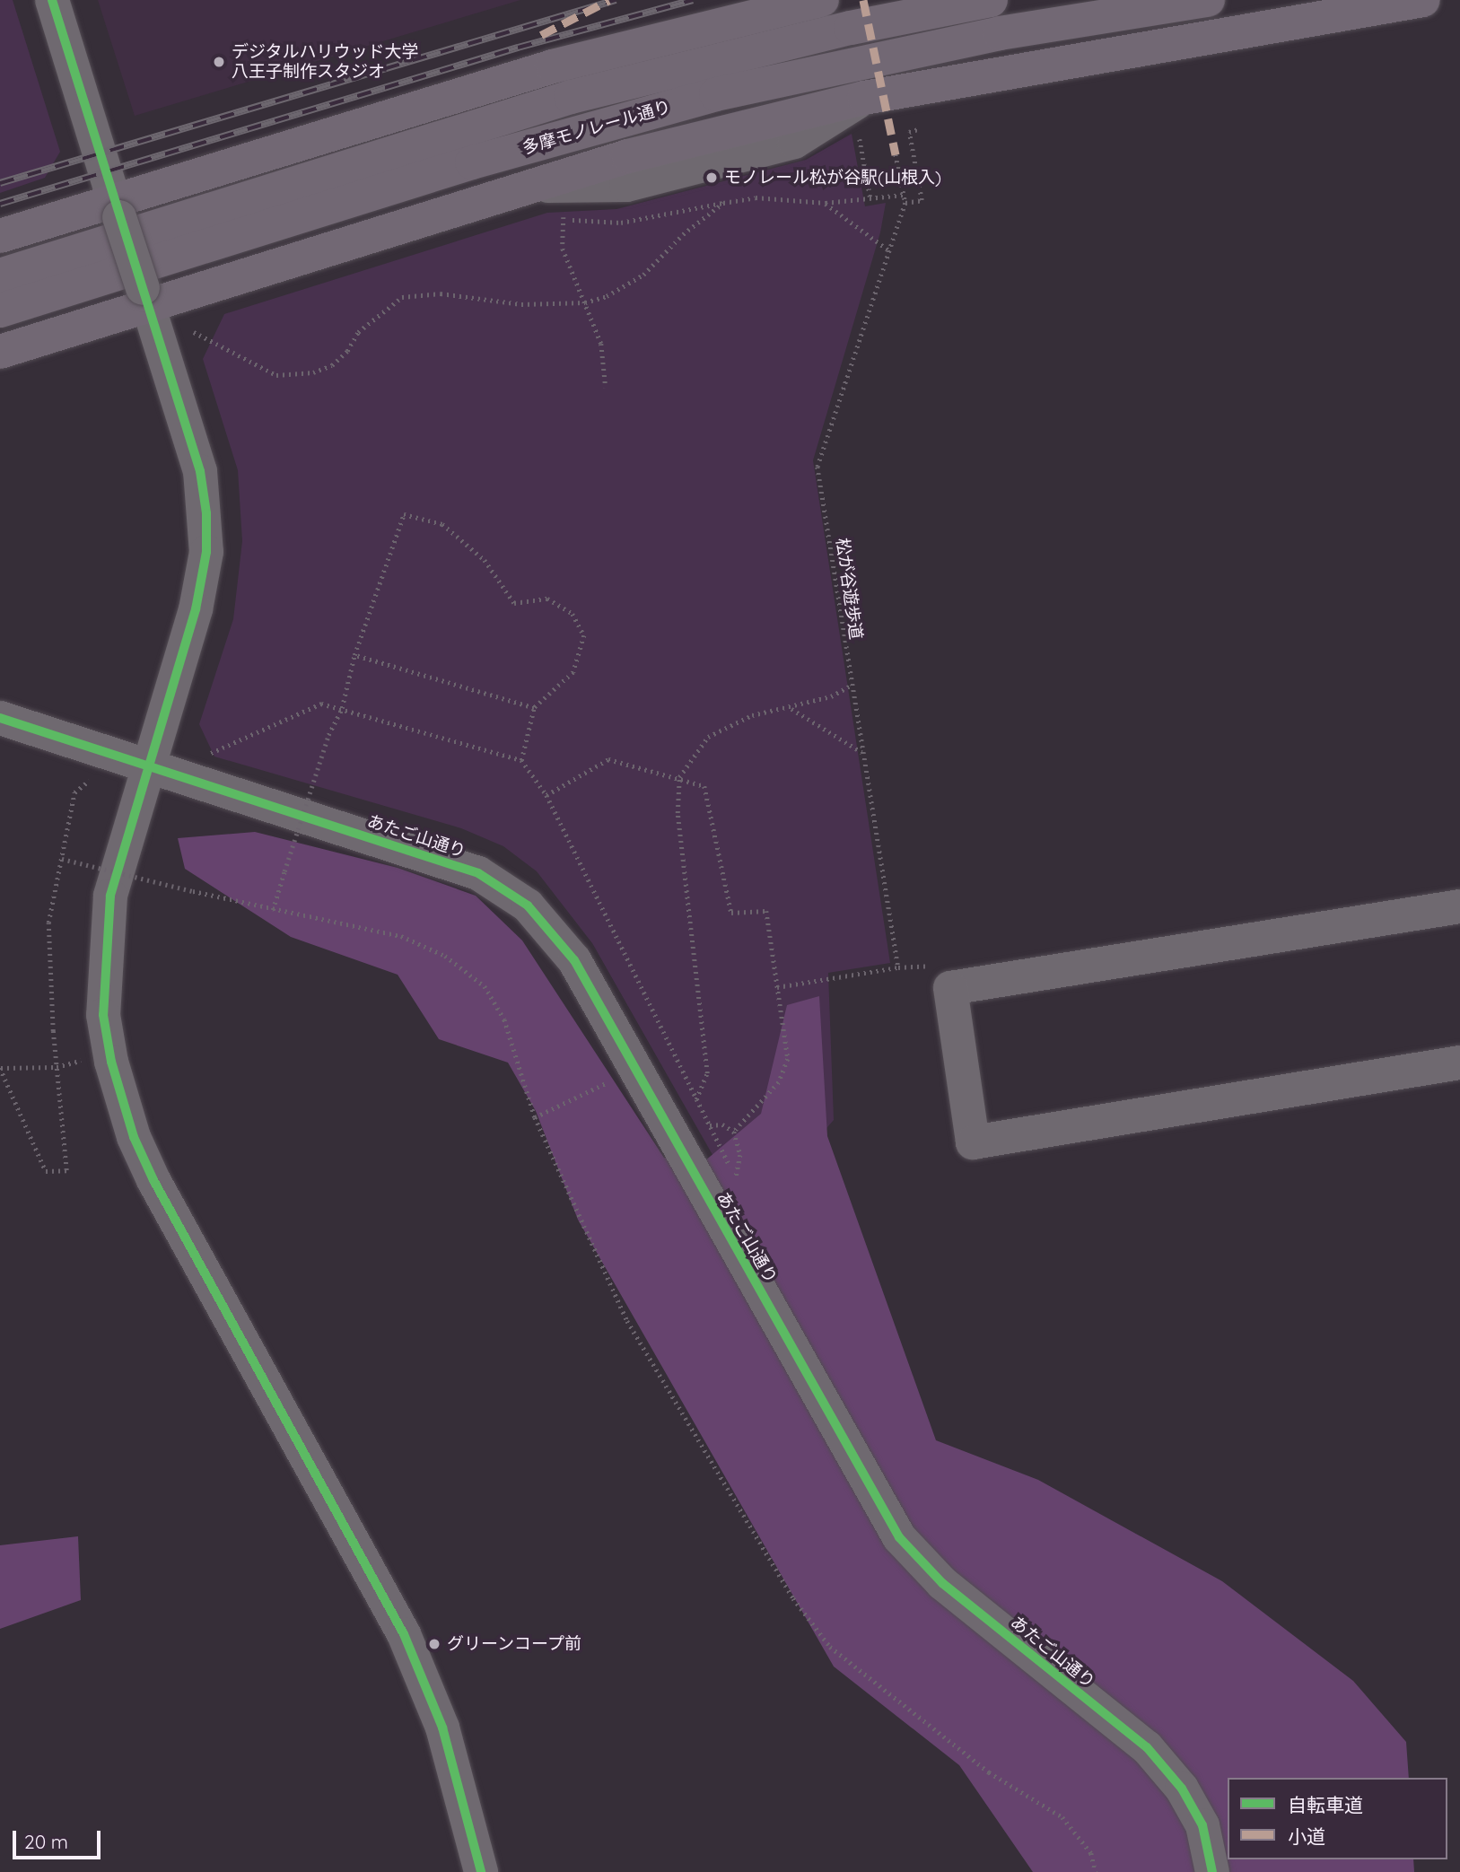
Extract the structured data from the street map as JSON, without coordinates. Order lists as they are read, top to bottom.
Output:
{
  "streets": {
    "main road": ["多摩モノレール通り"],
    "street": ["あたご山通り"],
    "path": ["松が谷遊歩道"]
  },
  "places": ["デジタルハリウッド大学 八王子制作スタジオ", "モノレール松が谷駅(山根入)", "グリーンコープ前"],
  "legend": ["自転車道", "小道"],
  "scale_bar": "20 m"
}
